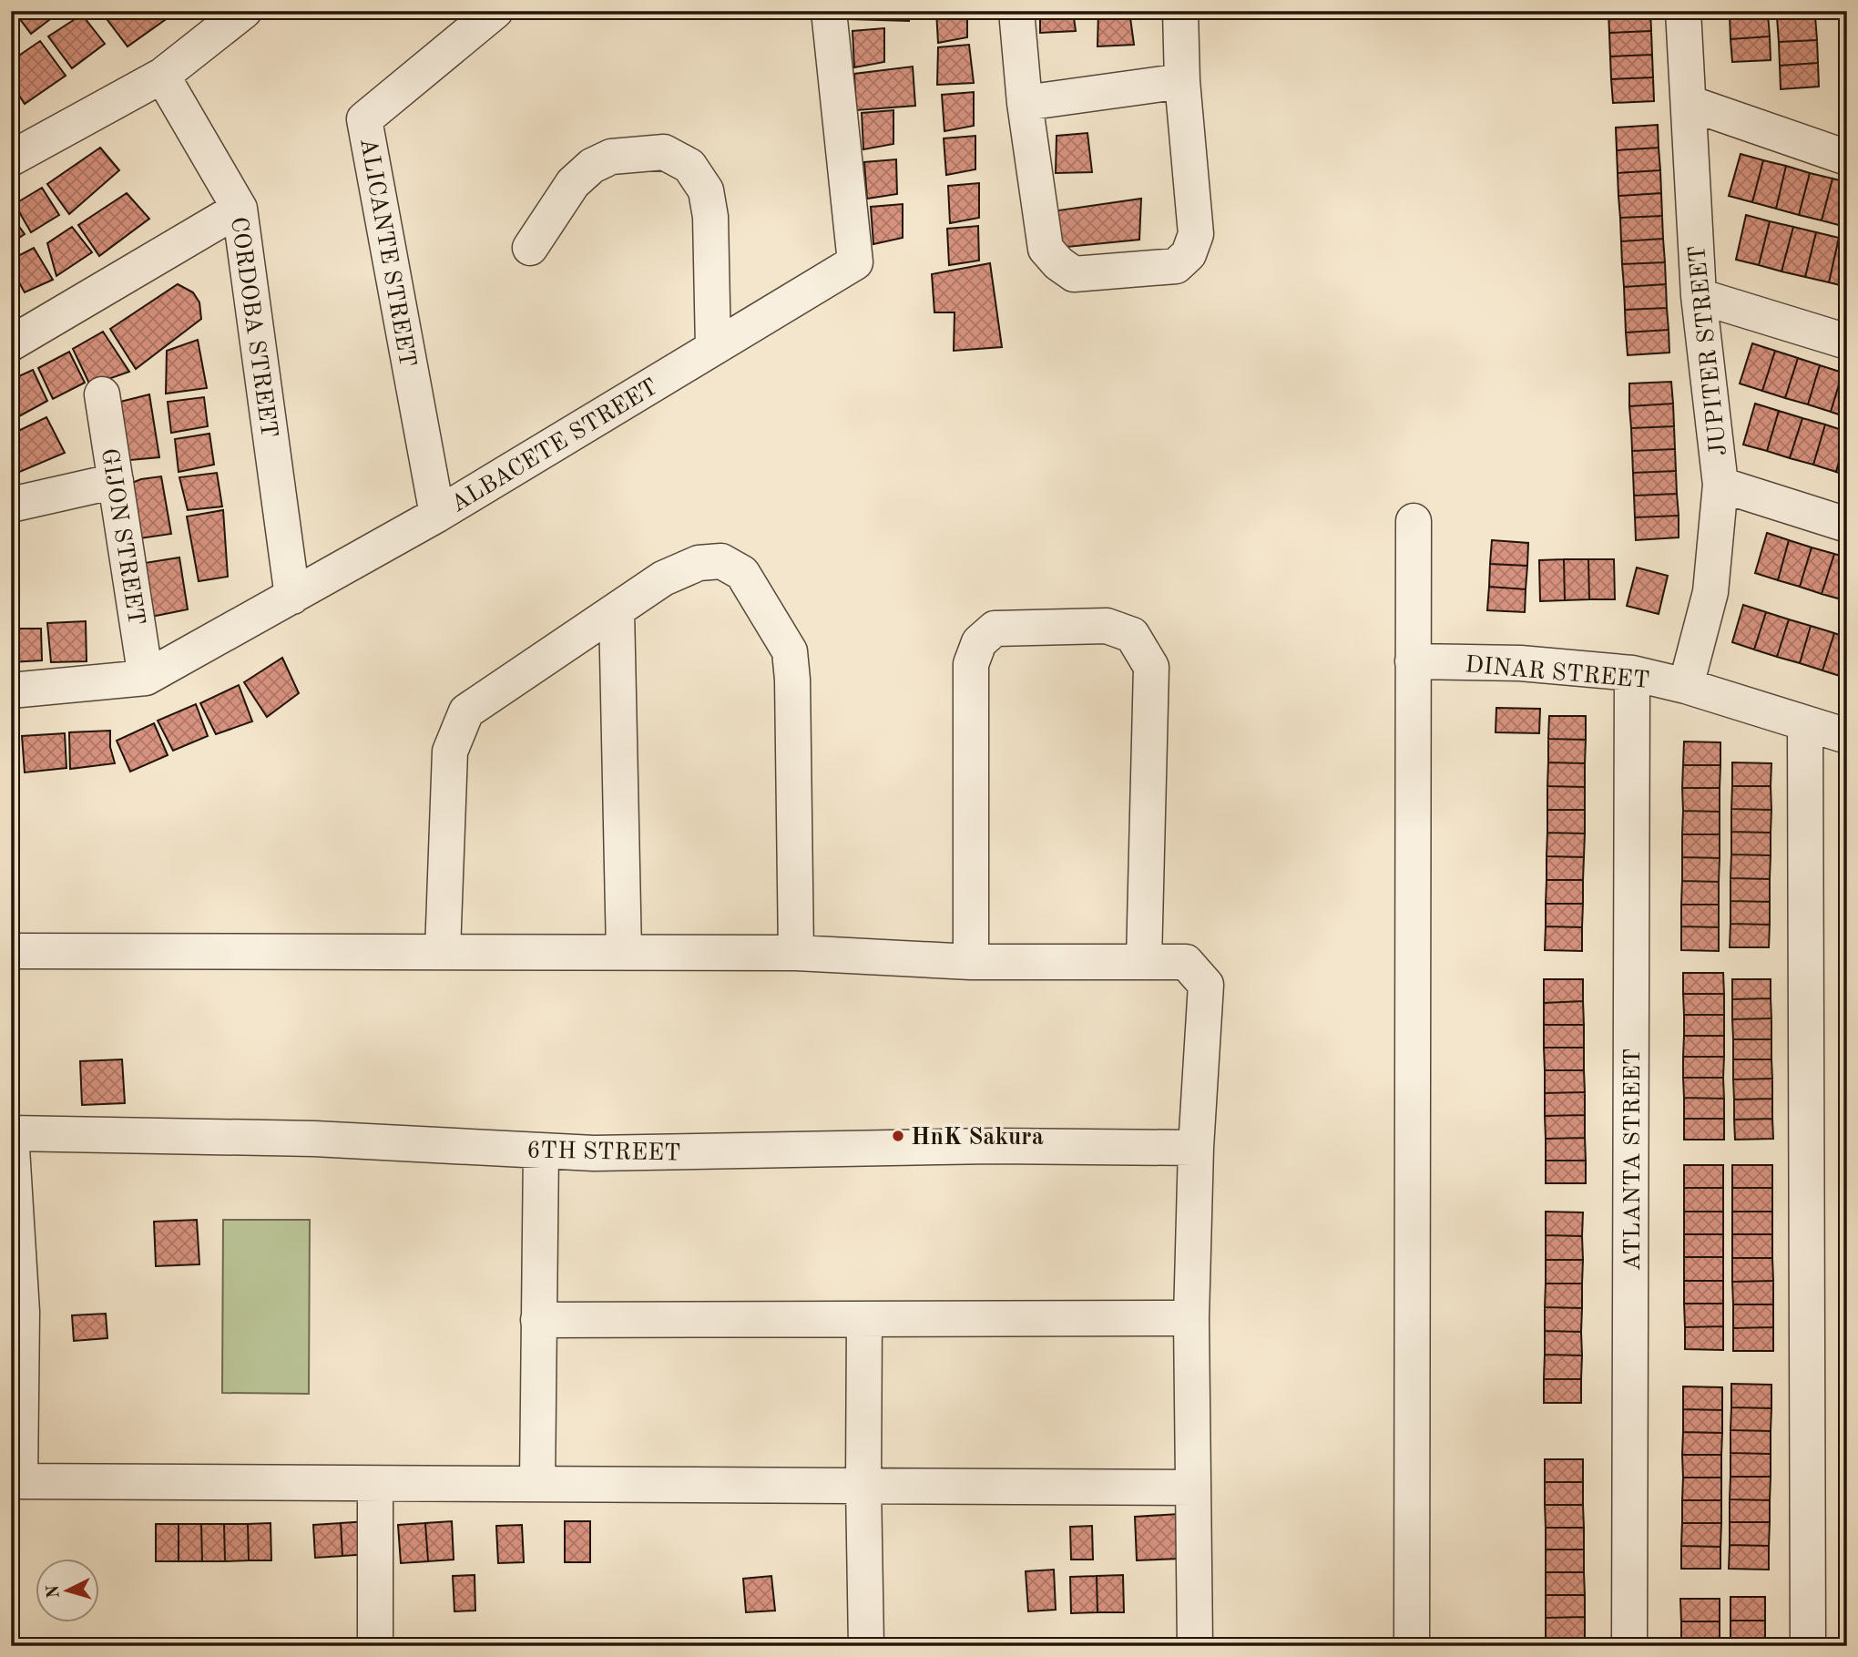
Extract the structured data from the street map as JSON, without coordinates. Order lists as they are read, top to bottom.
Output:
{
  "streets": {
    "street": [
      "ALICANTE STREET",
      "CORDOBA STREET",
      "JUPITER STREET",
      "ALBACETE STREET",
      "GIJON STREET",
      "DINAR STREET",
      "6TH STREET",
      "ATLANTA STREET"
    ]
  },
  "crossings": [
    ["ALICANTE STREET", "ALBACETE STREET"],
    ["CORDOBA STREET", "ALBACETE STREET"],
    ["JUPITER STREET", "DINAR STREET"],
    ["ALBACETE STREET", "GIJON STREET"],
    ["DINAR STREET", "ATLANTA STREET"]
  ],
  "places": ["HnK Sakura"],
  "north": "left"
}
